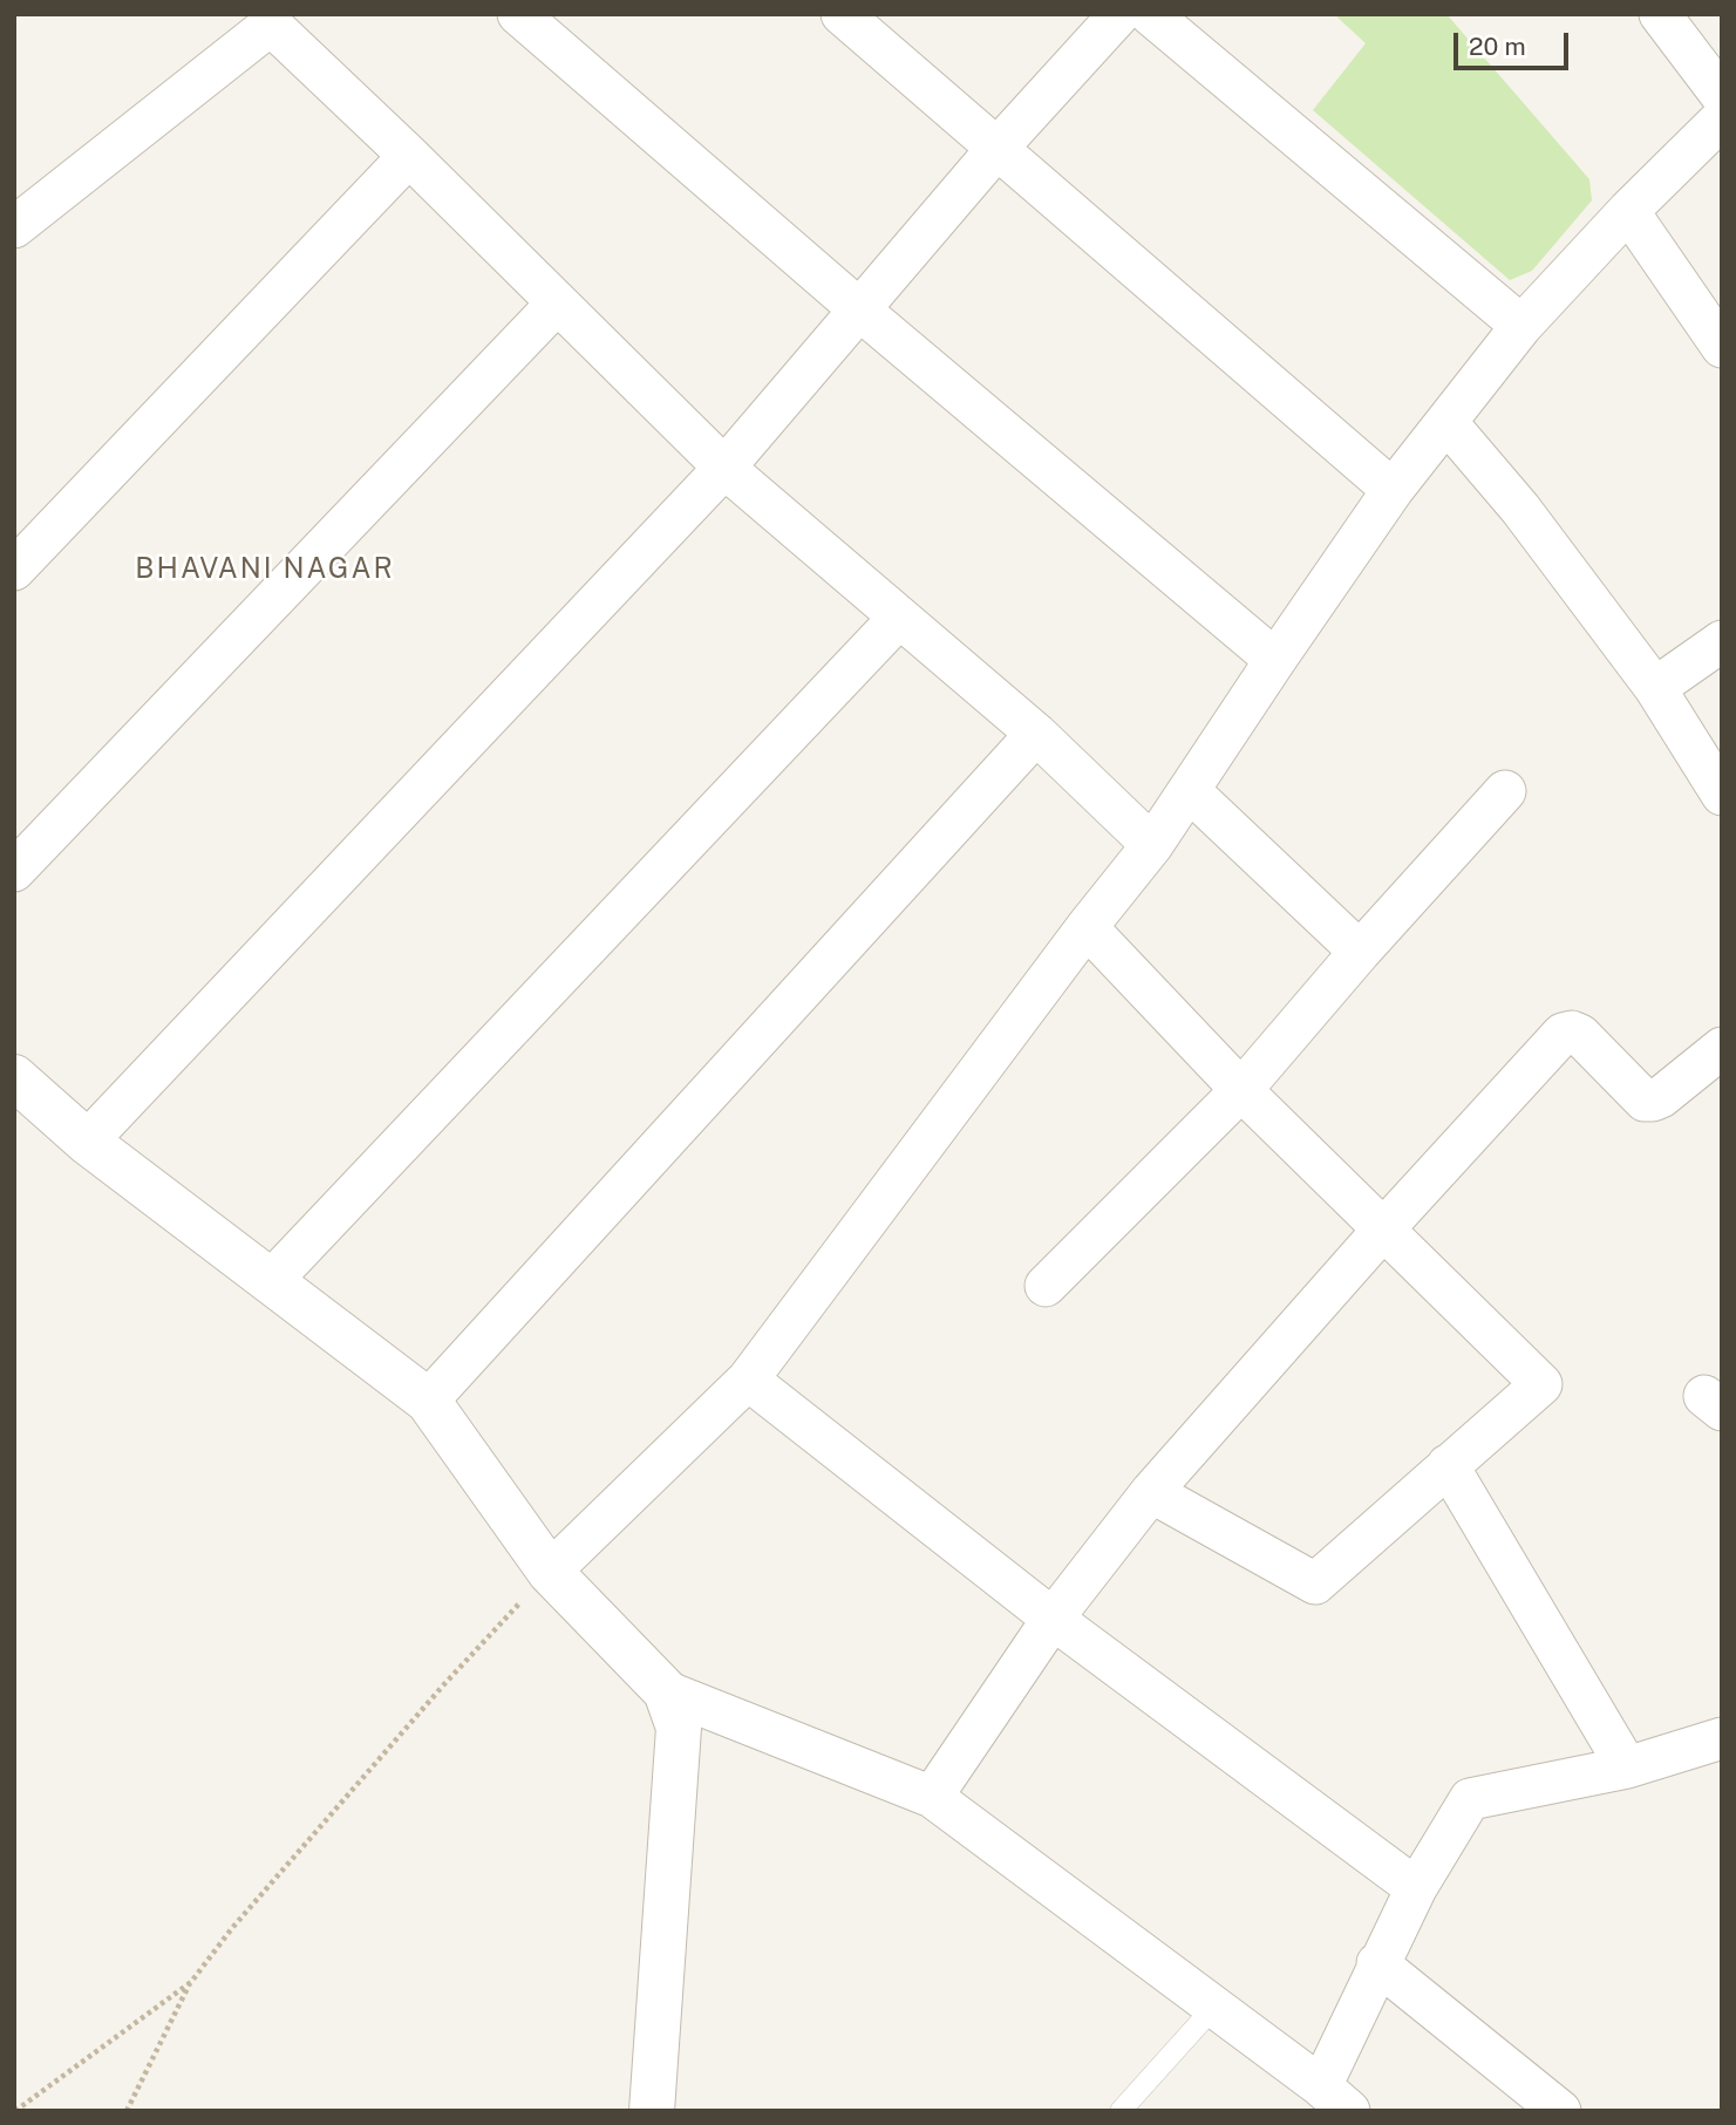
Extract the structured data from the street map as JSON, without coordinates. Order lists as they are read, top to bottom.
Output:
{
  "districts": ["BHAVANI NAGAR"],
  "scale_bar": "20 m"
}
